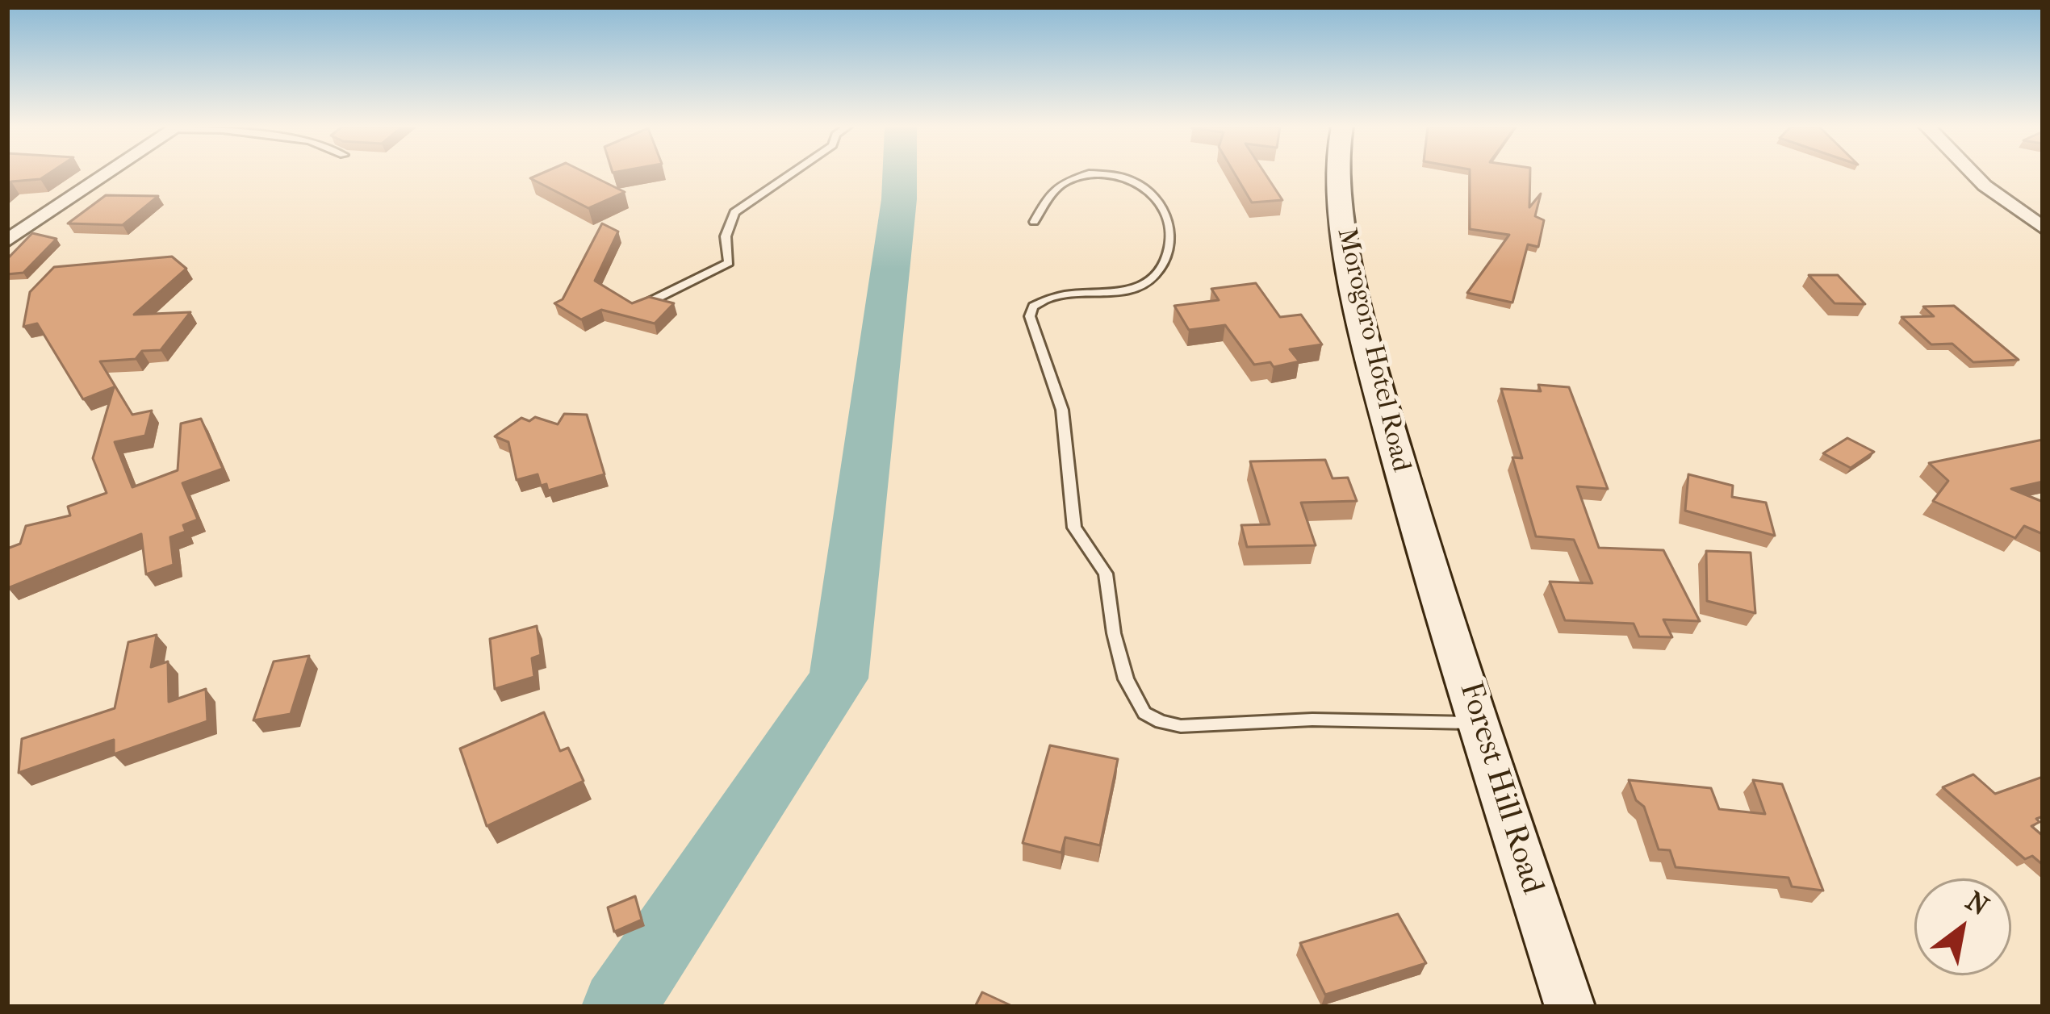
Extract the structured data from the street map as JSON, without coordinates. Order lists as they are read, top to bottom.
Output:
{
  "streets": {
    "street": ["Morogoro Hotel Road", "Forest Hill Road"]
  },
  "crossings": [
    ["Morogoro Hotel Road", "Forest Hill Road"]
  ],
  "north": "top right"
}
